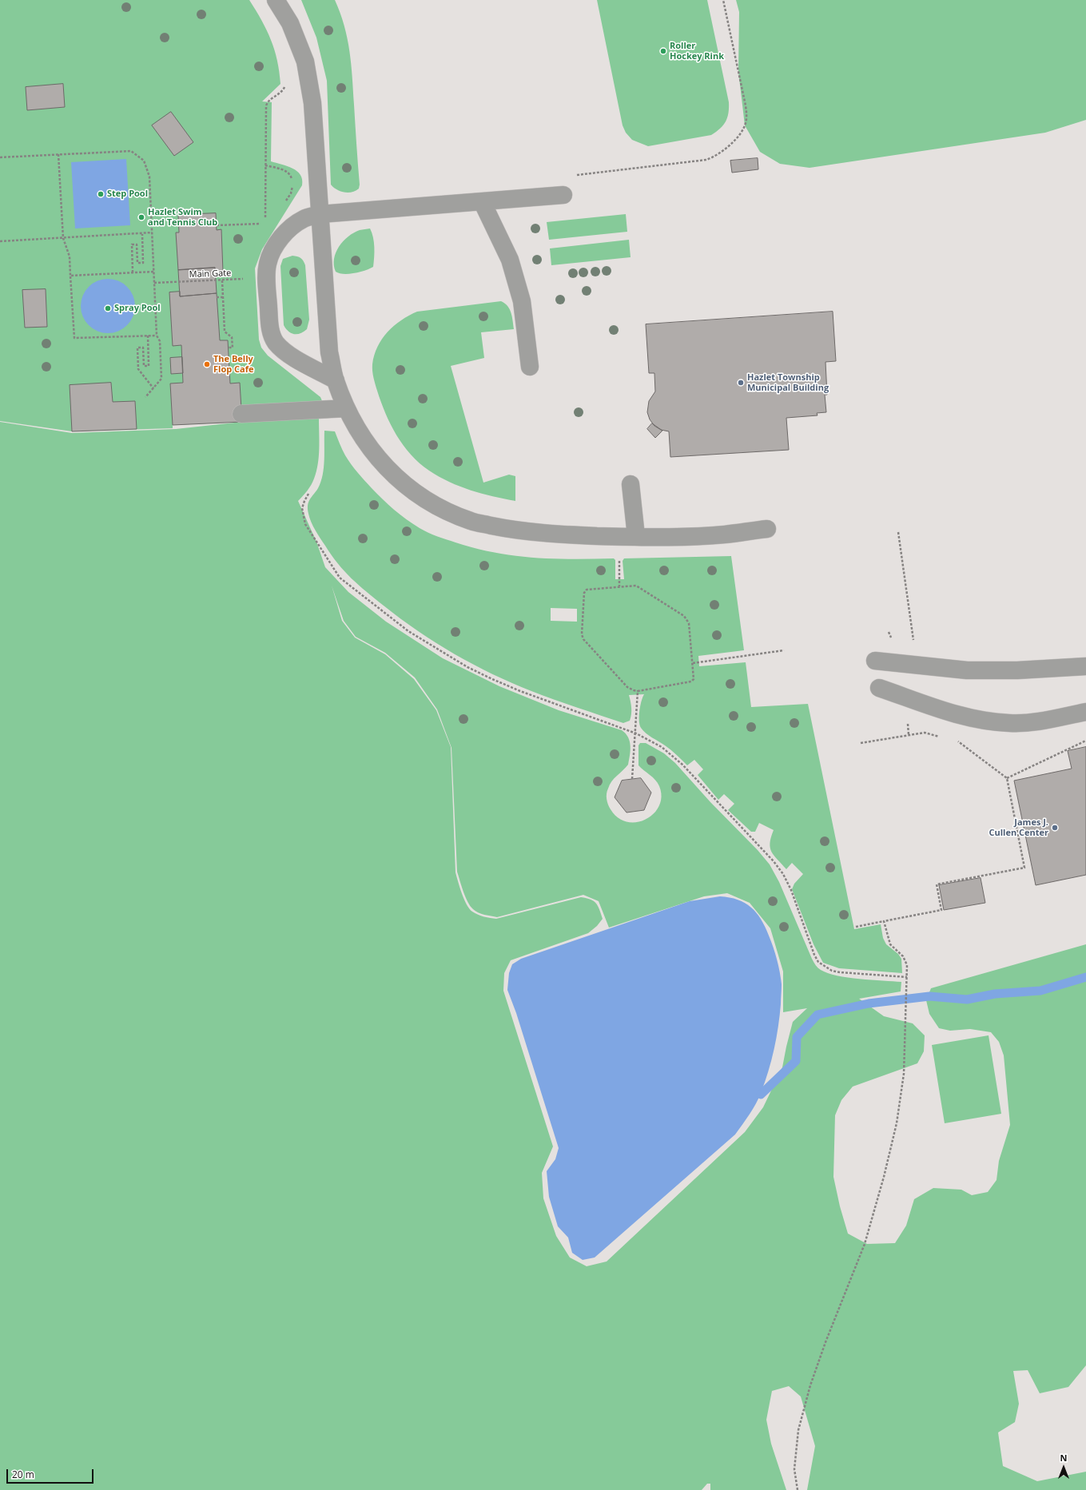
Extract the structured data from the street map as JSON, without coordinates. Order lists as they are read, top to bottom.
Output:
{
  "streets": {
    "path": ["Main Gate"]
  },
  "places": [
    "Roller Hockey Rink",
    "Step Pool",
    "Hazlet Swim and Tennis Club",
    "Spray Pool",
    "The Belly Flop Cafe",
    "Hazlet Township Municipal Building",
    "James J. Cullen Center"
  ],
  "scale_bar": "20 m",
  "north": "top"
}
